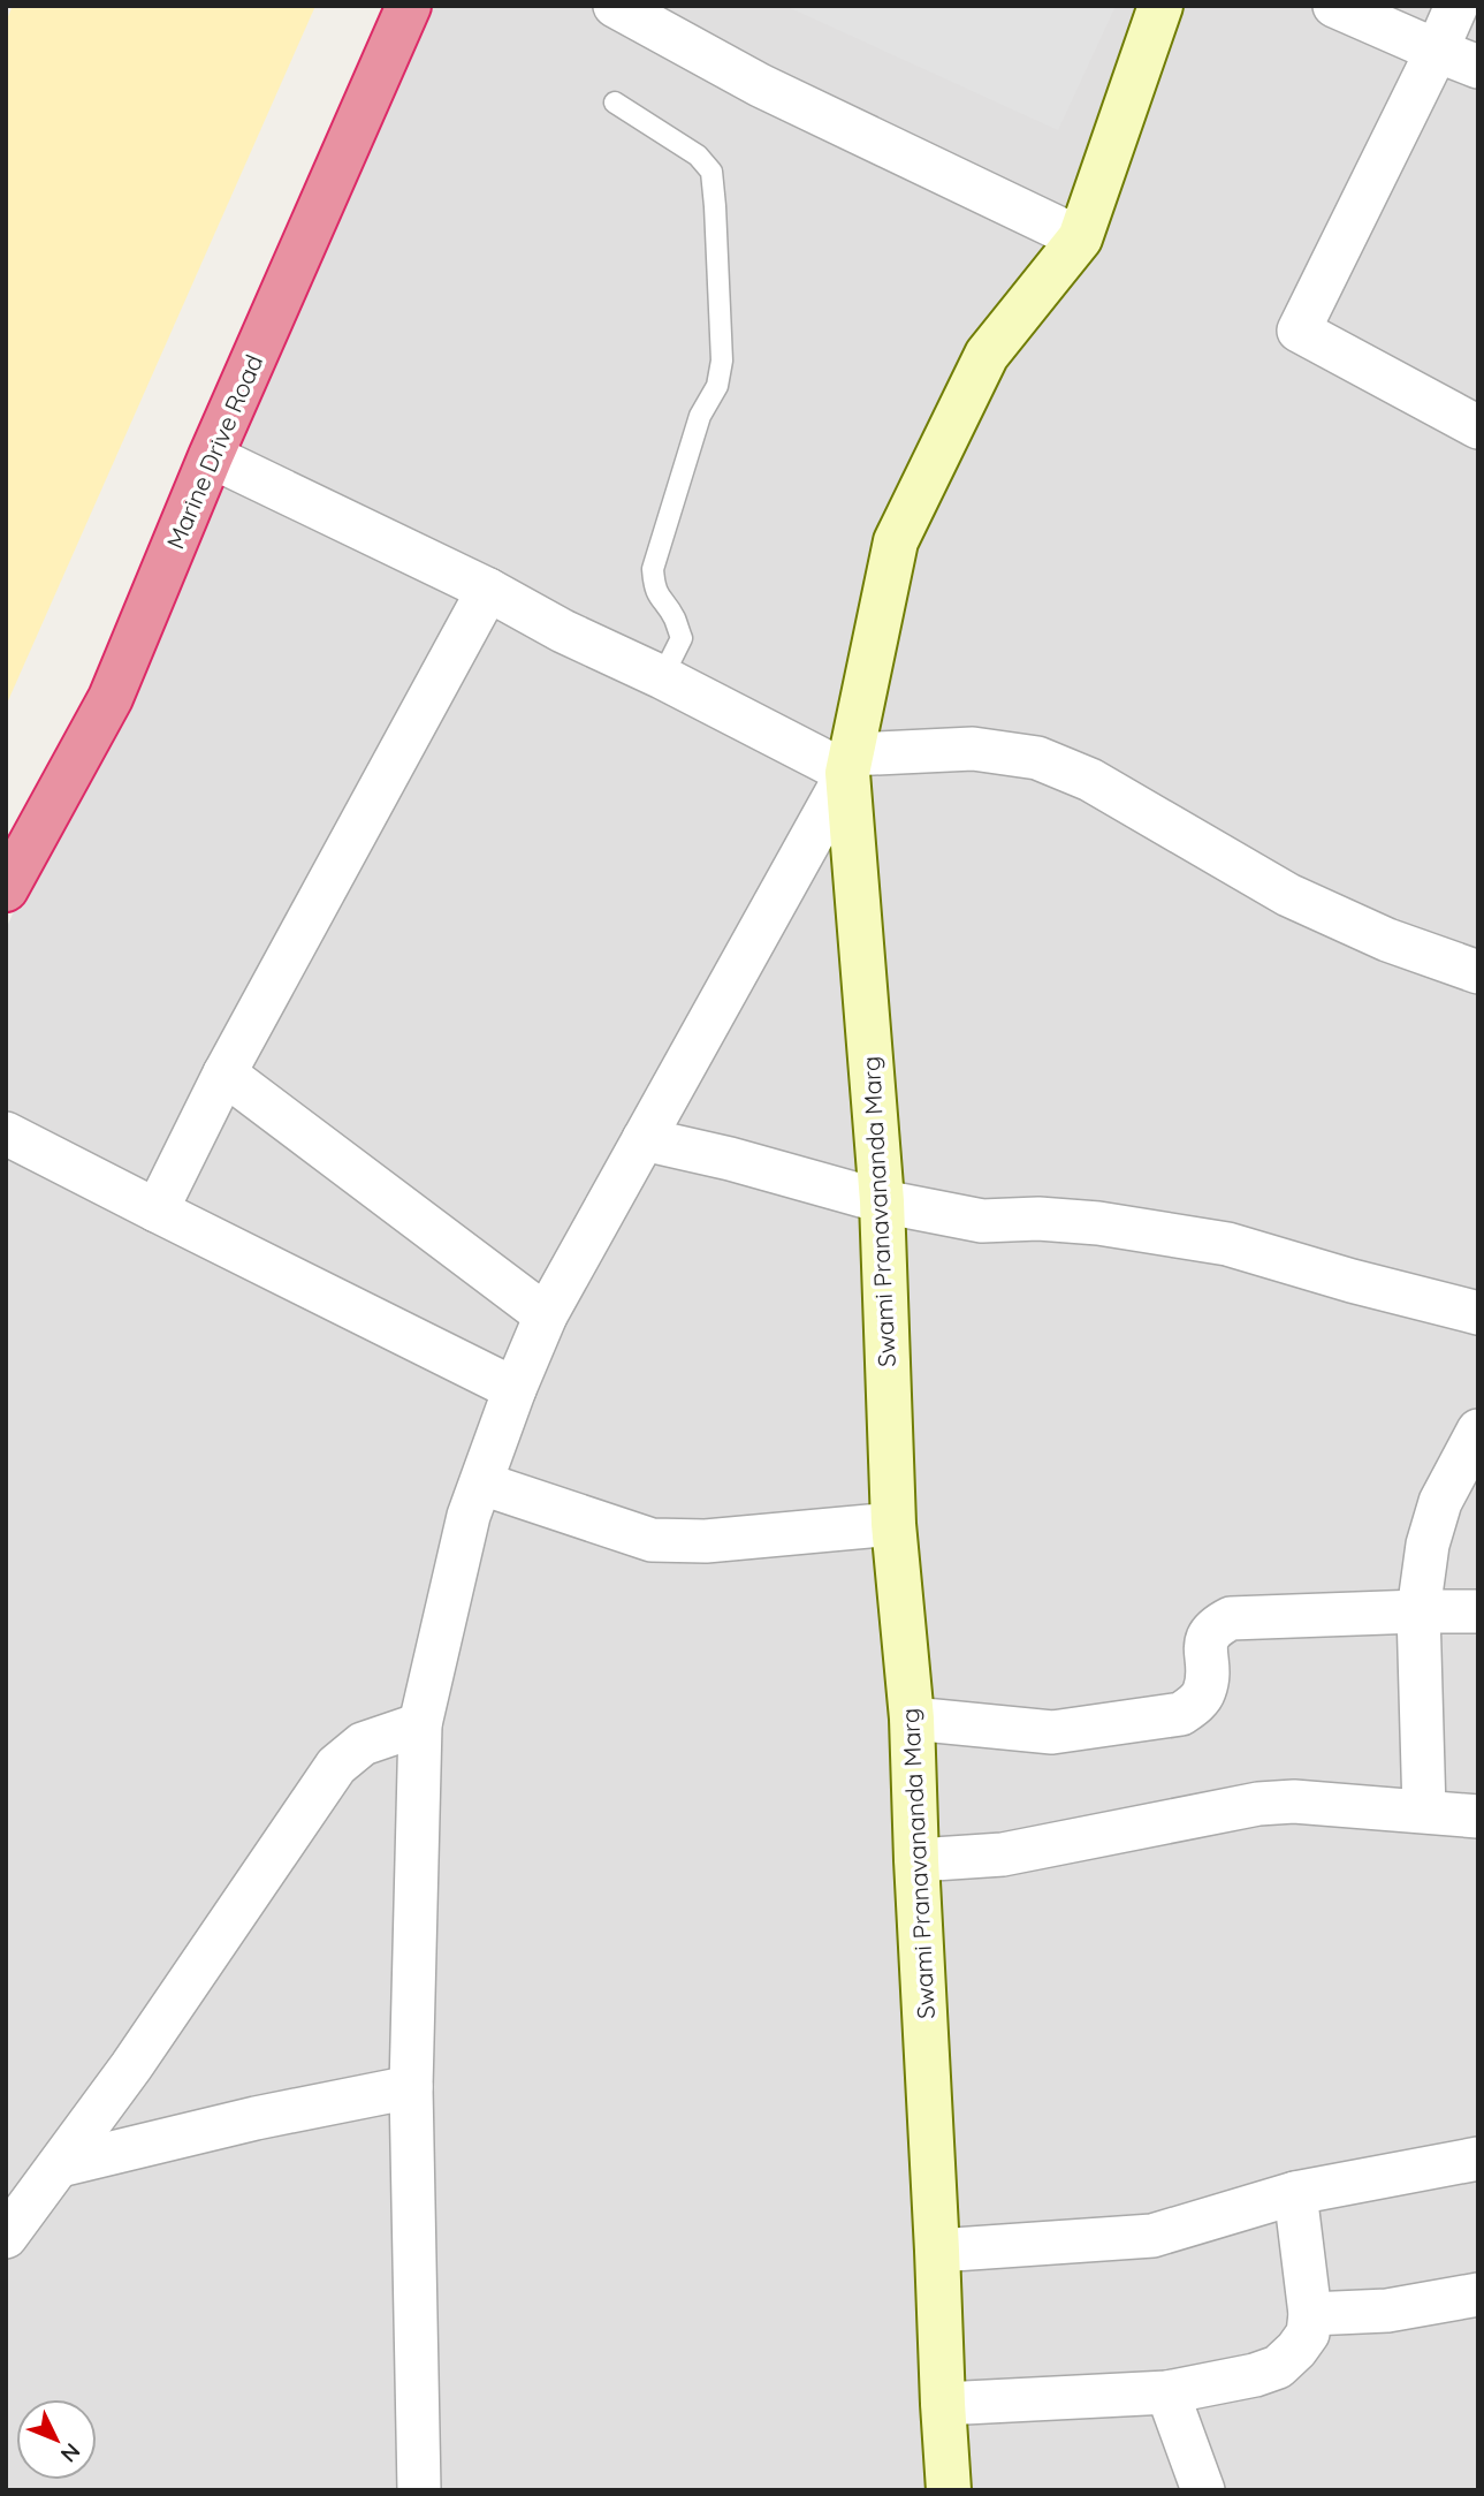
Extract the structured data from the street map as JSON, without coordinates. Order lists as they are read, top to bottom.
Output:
{
  "streets": {
    "highway": ["Marine Drive Road"],
    "street": ["Swami Pranavananda Marg"]
  },
  "north": "bottom right"
}
